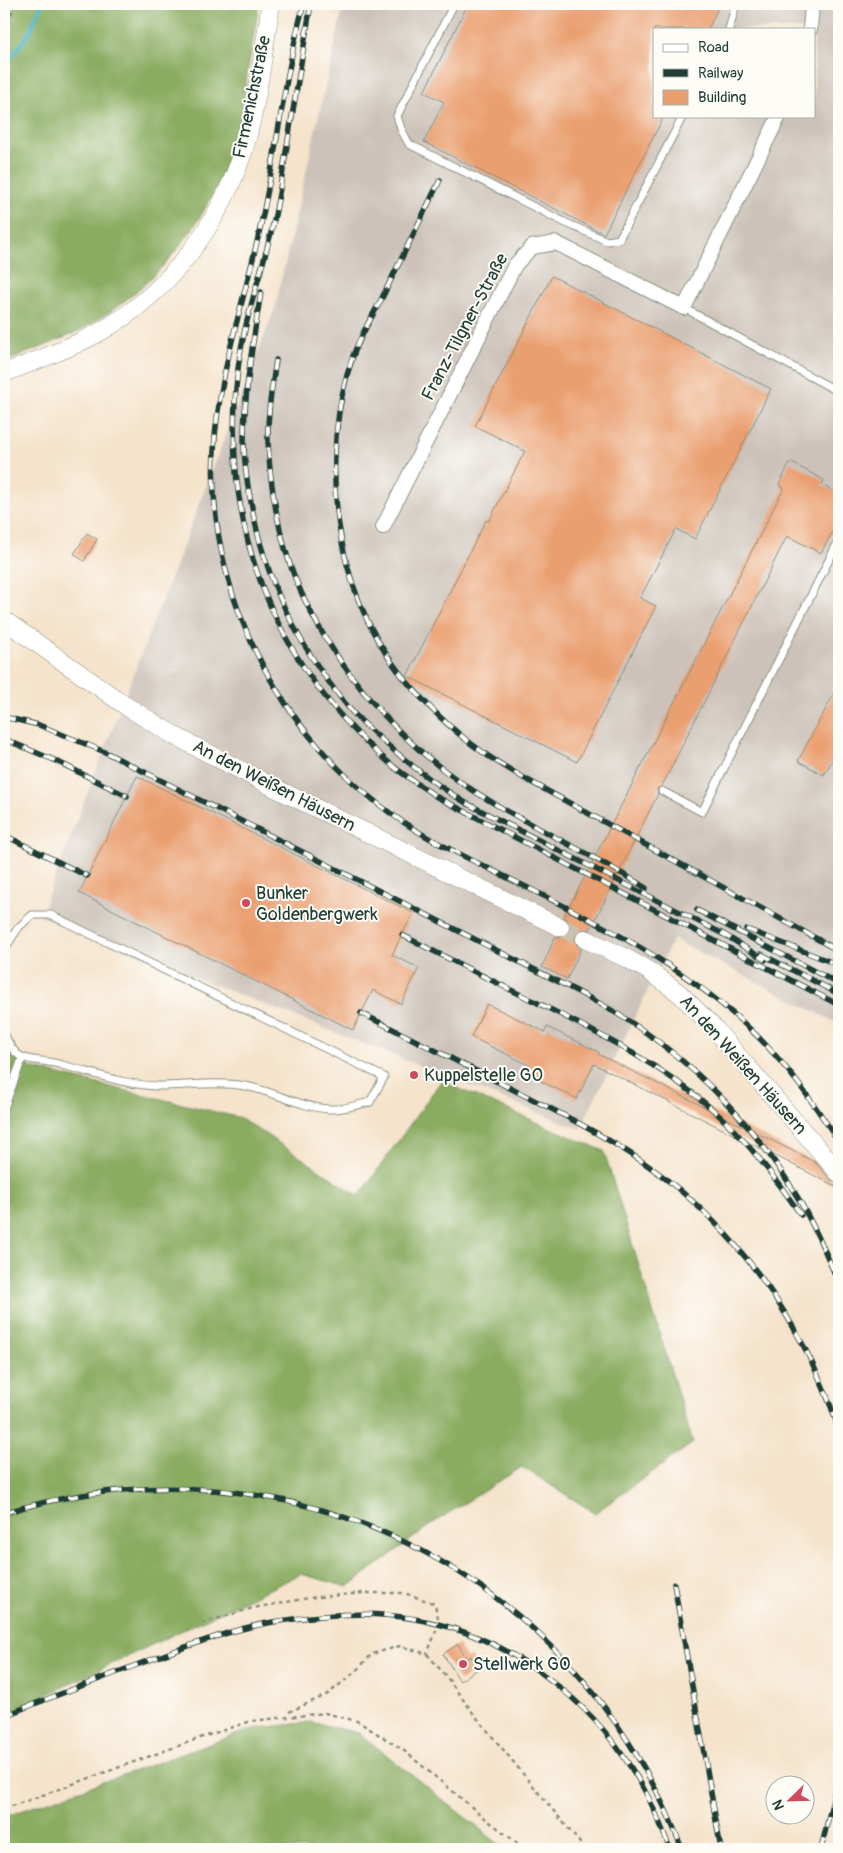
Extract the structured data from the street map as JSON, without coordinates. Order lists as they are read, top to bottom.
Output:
{
  "streets": {
    "street": ["Firmenichstraße", "Franz-Tilgner-Straße", "An den Weißen Häusern"]
  },
  "places": ["Bunker Goldenbergwerk", "Kuppelstelle GO", "Stellwerk GO"],
  "legend": ["Road", "Railway", "Building"],
  "north": "bottom left"
}
